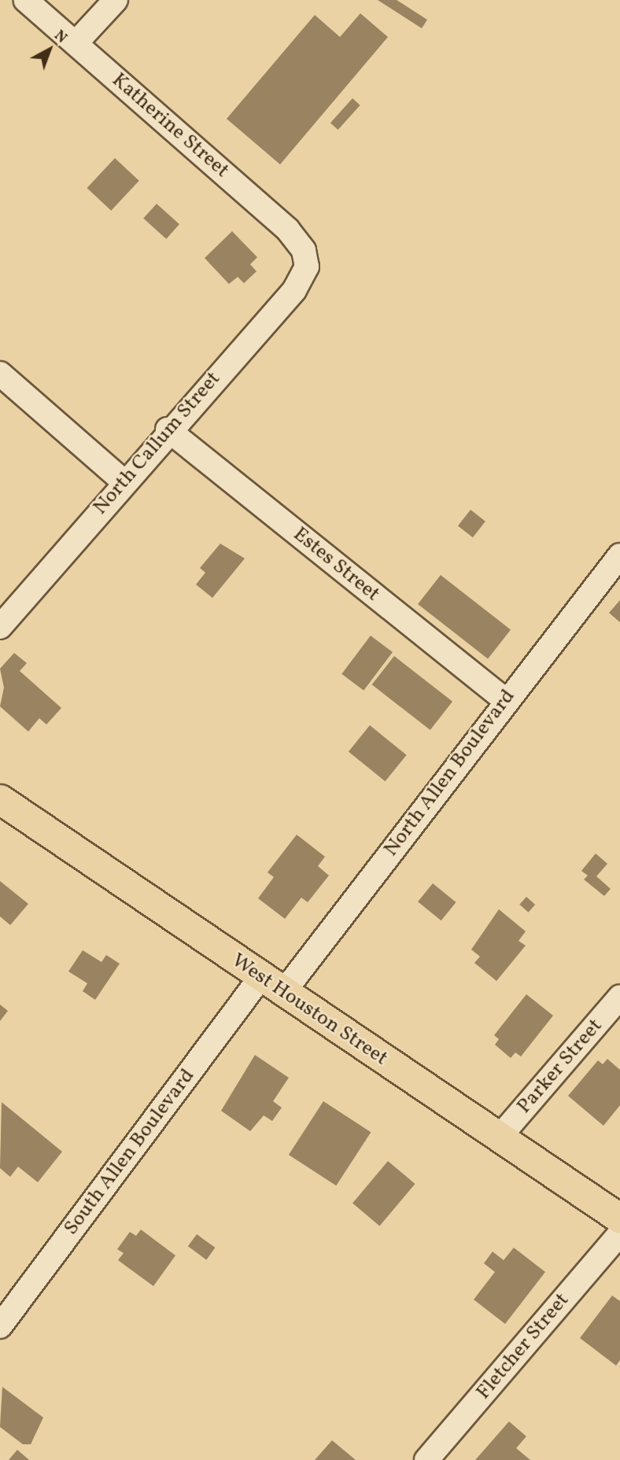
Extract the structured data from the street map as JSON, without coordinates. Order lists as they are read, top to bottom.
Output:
{
  "streets": {
    "main road": ["West Houston Street"],
    "street": [
      "Katherine Street",
      "North Callum Street",
      "Estes Street",
      "North Allen Boulevard",
      "Parker Street",
      "South Allen Boulevard",
      "Fletcher Street"
    ]
  },
  "crossings": [
    ["Katherine Street", "North Callum Street"],
    ["North Callum Street", "Estes Street"],
    ["Estes Street", "North Allen Boulevard"],
    ["North Allen Boulevard", "West Houston Street"],
    ["North Allen Boulevard", "South Allen Boulevard"],
    ["West Houston Street", "Parker Street"],
    ["West Houston Street", "South Allen Boulevard"]
  ],
  "north": "top right"
}
